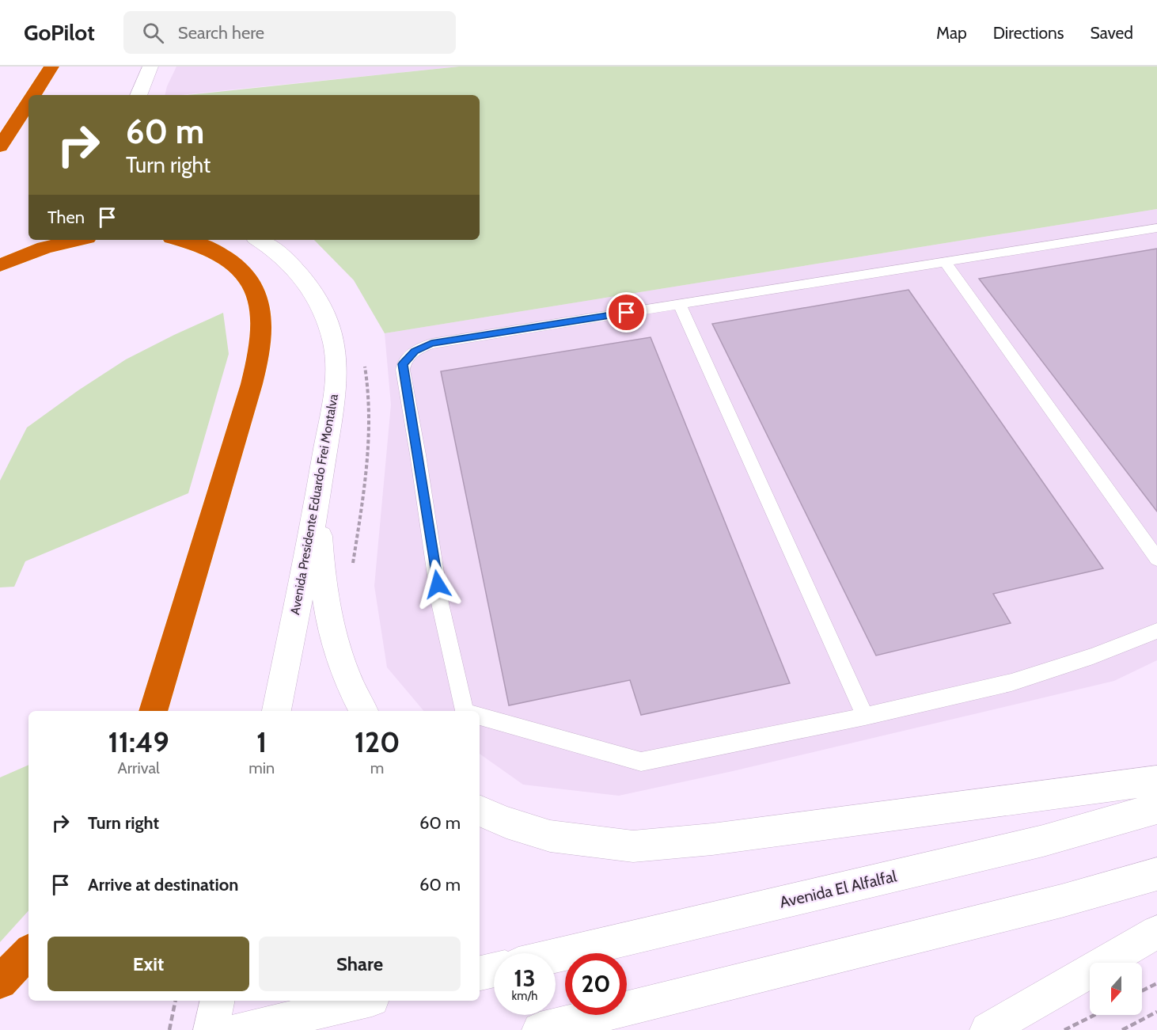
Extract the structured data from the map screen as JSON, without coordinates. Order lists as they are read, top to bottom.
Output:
{
  "streets": {
    "street": ["Avenida Presidente Eduardo Frei Montalva", "Avenida El Alfalfal"]
  },
  "north": "bottom",
  "page": {
    "header": "GoPilot",
    "search": "Search here",
    "nav": ["Map", "Directions", "Saved"],
    "turn": ["60 m", "Turn right"],
    "then": "Then",
    "eta": [
      "11:49",
      "Arrival",
      "1",
      "min",
      "120",
      "m"
    ],
    "list": [
      {
        "name": "Turn right",
        "value": "60 m"
      },
      {
        "name": "Arrive at destination",
        "value": "60 m"
      }
    ],
    "buttons": ["Exit", "Share"],
    "speed": "13 km/h",
    "limit": "20"
  }
}
